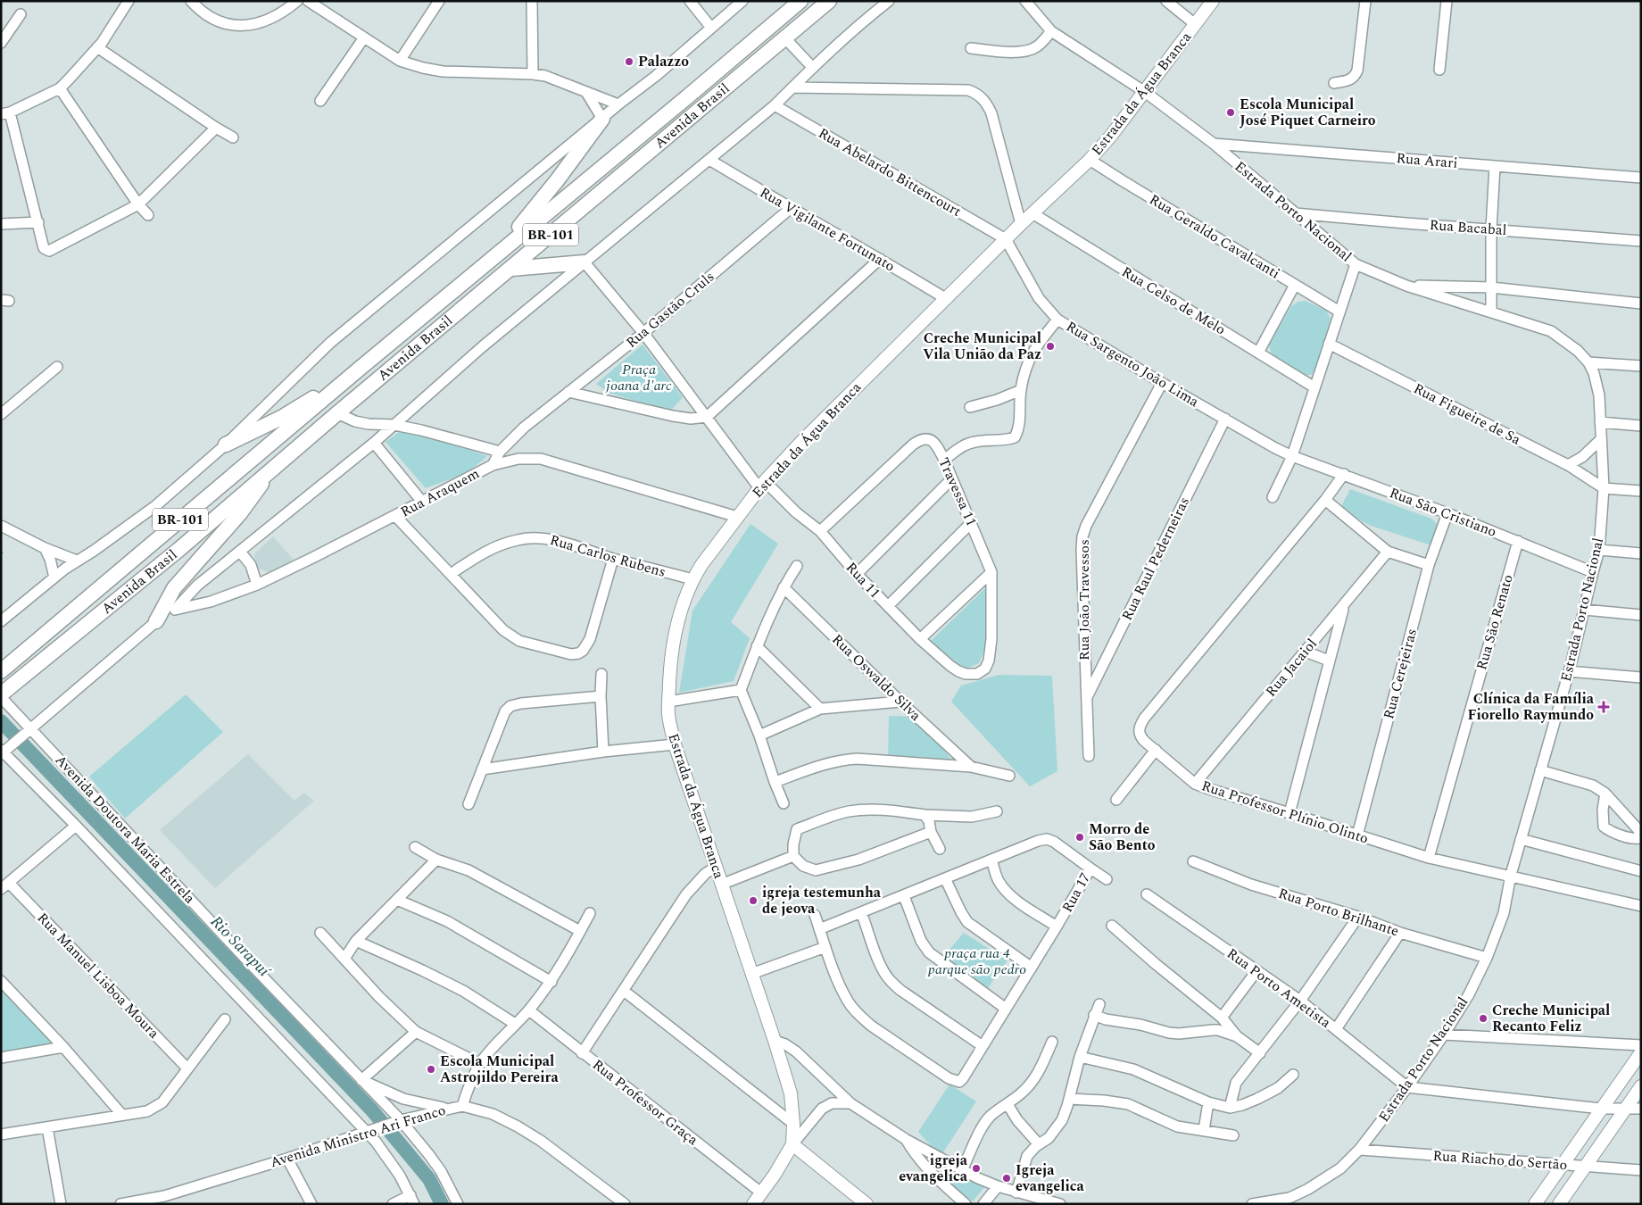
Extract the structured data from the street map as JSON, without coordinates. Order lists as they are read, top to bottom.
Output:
{
  "streets": {
    "highway": ["Avenida Brasil", "BR-101"],
    "main road": ["Estrada da Água Branca"],
    "street": [
      "Rua Arari",
      "Rua Abelardo Bittencourt",
      "Estrada Porto Nacional",
      "Rua Bacabal",
      "Rua Vigilante Fortunato",
      "Rua Geraldo Cavalcanti",
      "Rua Celso de Melo",
      "Rua Gastão Cruls",
      "Rua Sargento João Lima",
      "Rua Figueire de Sa",
      "Travessa 11",
      "Rua Araquem",
      "Rua São Cristiano",
      "Rua Carlos Rubens",
      "Rua Raul Pederneiras",
      "Rua 11",
      "Rua João Travessos",
      "Rua São Renato",
      "Rua Jacaiol",
      "Rua Cerejeiras",
      "Rua Oswaldo Silva",
      "Rua Professor Plínio Olinto",
      "Avenida Doutora Maria Estrela",
      "Rua 17",
      "Rua Porto Brilhante",
      "Rua Manuel Lisboa Moura",
      "Rua Porto Ametista",
      "Rua Professor Graça",
      "Avenida Ministro Ari Franco",
      "Rua Riacho do Sertão"
    ]
  },
  "crossings": [
    ["Estrada da Água Branca", "Rua Abelardo Bittencourt"],
    ["Estrada da Água Branca", "Estrada Porto Nacional"],
    ["Estrada da Água Branca", "Rua Vigilante Fortunato"],
    ["Estrada da Água Branca", "Rua Geraldo Cavalcanti"],
    ["Estrada da Água Branca", "Rua Celso de Melo"],
    ["Estrada da Água Branca", "Rua Sargento João Lima"],
    ["Estrada da Água Branca", "Rua Araquem"],
    ["Estrada da Água Branca", "Rua Carlos Rubens"],
    ["Estrada da Água Branca", "Rua 11"],
    ["Estrada da Água Branca", "Rua Professor Graça"],
    ["Avenida Brasil", "Avenida Doutora Maria Estrela"],
    ["Rua Arari", "Estrada Porto Nacional"],
    ["Rua Abelardo Bittencourt", "Rua Sargento João Lima"],
    ["Estrada Porto Nacional", "Rua Bacabal"],
    ["Estrada Porto Nacional", "Rua Figueire de Sa"],
    ["Estrada Porto Nacional", "Rua São Cristiano"],
    ["Estrada Porto Nacional", "Rua Professor Plínio Olinto"],
    ["Estrada Porto Nacional", "Rua Porto Brilhante"],
    ["Estrada Porto Nacional", "Rua Porto Ametista"],
    ["Estrada Porto Nacional", "Rua Riacho do Sertão"],
    ["Rua Vigilante Fortunato", "Rua Gastão Cruls"],
    ["Rua Gastão Cruls", "Rua Araquem"],
    ["Rua Gastão Cruls", "Rua 11"],
    ["Rua Sargento João Lima", "Rua São Cristiano"],
    ["Rua Sargento João Lima", "Rua Raul Pederneiras"],
    ["Rua Sargento João Lima", "Rua João Travessos"],
    ["Travessa 11", "Rua 11"],
    ["Rua São Cristiano", "Rua São Renato"],
    ["Rua São Cristiano", "Rua Cerejeiras"],
    ["Rua São Cristiano", "Rua Professor Plínio Olinto"],
    ["Rua Raul Pederneiras", "Rua João Travessos"],
    ["Rua São Renato", "Rua Professor Plínio Olinto"],
    ["Rua Jacaiol", "Rua Professor Plínio Olinto"],
    ["Rua Cerejeiras", "Rua Professor Plínio Olinto"],
    ["Avenida Doutora Maria Estrela", "Avenida Ministro Ari Franco"]
  ],
  "water": ["Rio Sarapuí"],
  "parks": ["Praça joana d'arc", "praça rua 4 parque são pedro"],
  "places": {
    "other": [
      "Palazzo",
      "Escola Municipal José Piquet Carneiro",
      "Creche Municipal Vila União da Paz",
      "Morro de São Bento",
      "igreja testemunha de jeova",
      "Creche Municipal Recanto Feliz",
      "Escola Municipal Astrojildo Pereira",
      "igreja evangelica",
      "Igreja evangelica"
    ],
    "health": ["Clínica da Família Fiorello Raymundo"]
  }
}
